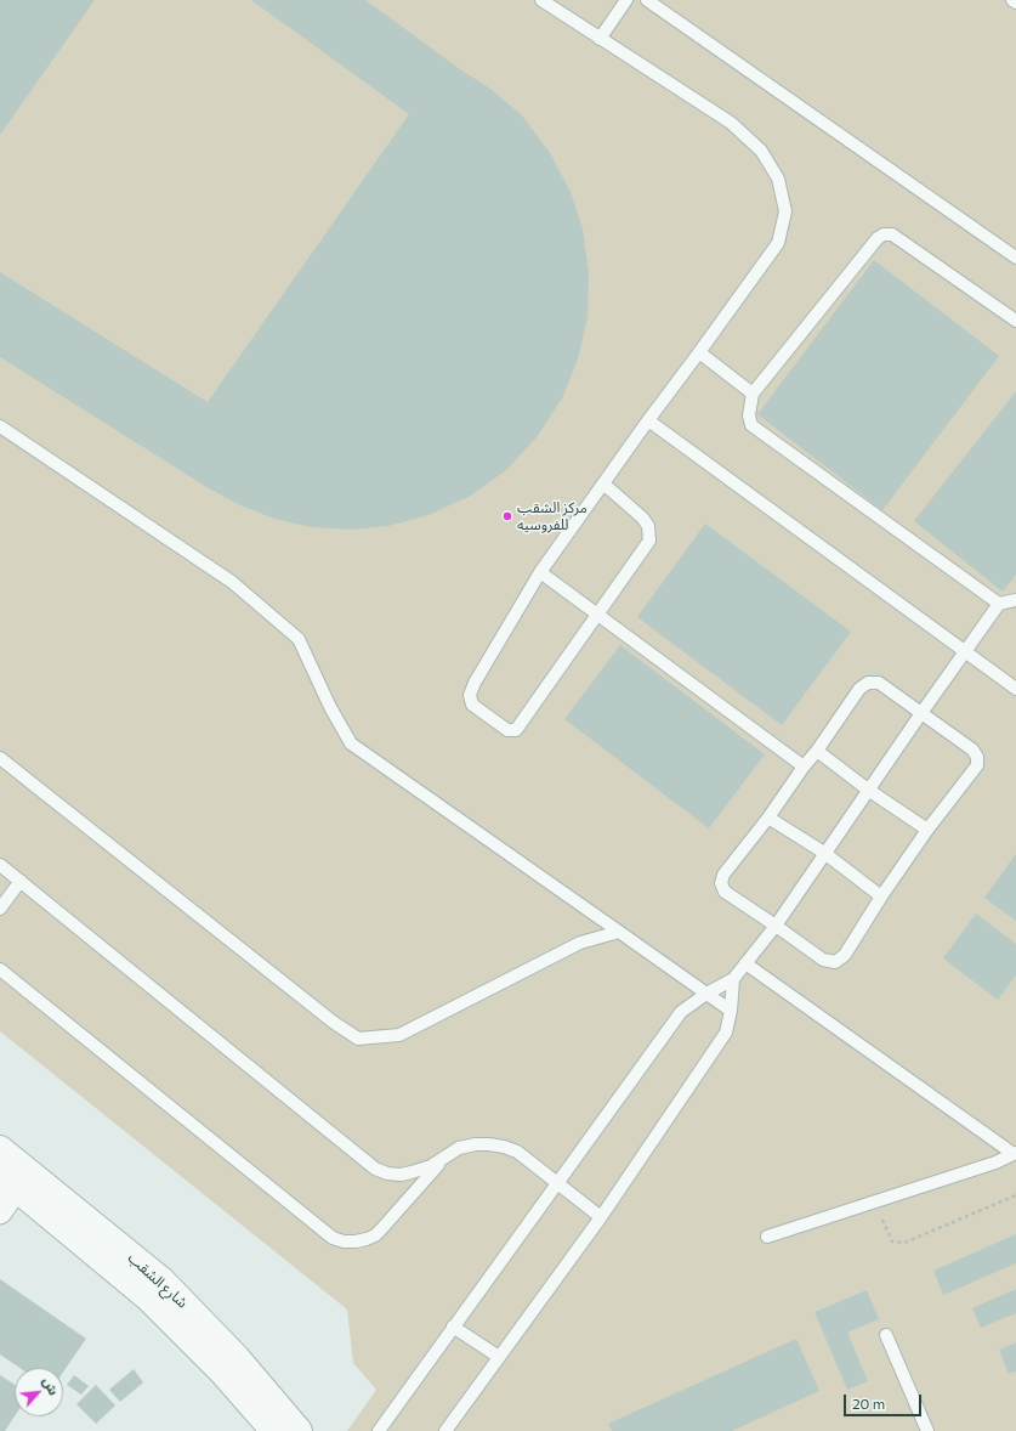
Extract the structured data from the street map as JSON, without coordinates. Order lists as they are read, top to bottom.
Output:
{
  "streets": {
    "street": ["شارع الشقب"]
  },
  "places": ["مركز الشقب للفروسيه"],
  "scale_bar": "20 m",
  "north": "top right"
}
